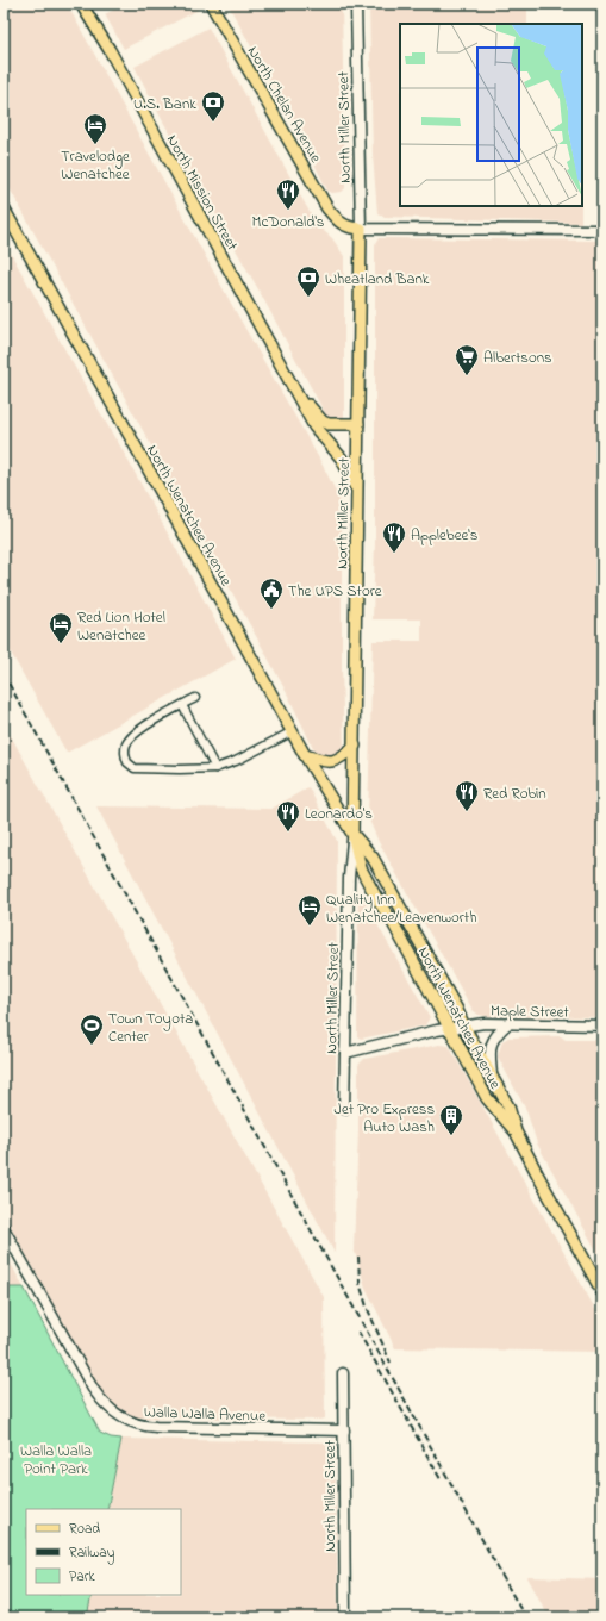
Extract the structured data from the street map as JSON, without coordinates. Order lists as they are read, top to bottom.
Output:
{
  "streets": {
    "main road": [
      "North Chelan Avenue",
      "North Miller Street",
      "North Mission Street",
      "North Wenatchee Avenue"
    ],
    "street": ["Maple Street", "Walla Walla Avenue"]
  },
  "crossings": [
    ["North Chelan Avenue", "North Miller Street"],
    ["North Miller Street", "North Mission Street"],
    ["North Miller Street", "North Wenatchee Avenue"],
    ["North Miller Street", "Maple Street"],
    ["North Miller Street", "Walla Walla Avenue"],
    ["North Wenatchee Avenue", "Maple Street"]
  ],
  "parks": ["Walla Walla Point Park"],
  "places": {
    "bank": ["U.S. Bank", "Wheatland Bank"],
    "hotel": ["Travelodge Wenatchee", "Red Lion Hotel Wenatchee", "Quality Inn Wenatchee/Leavenworth"],
    "restaurant": [
      "McDonald's",
      "Applebee's",
      "Red Robin",
      "Leonardo's"
    ],
    "supermarket": ["Albertsons"],
    "public building": ["The UPS Store"],
    "sports": ["Town Toyota Center"],
    "building": ["Jet Pro Express Auto Wash"]
  },
  "legend": ["Road", "Railway", "Park"]
}
